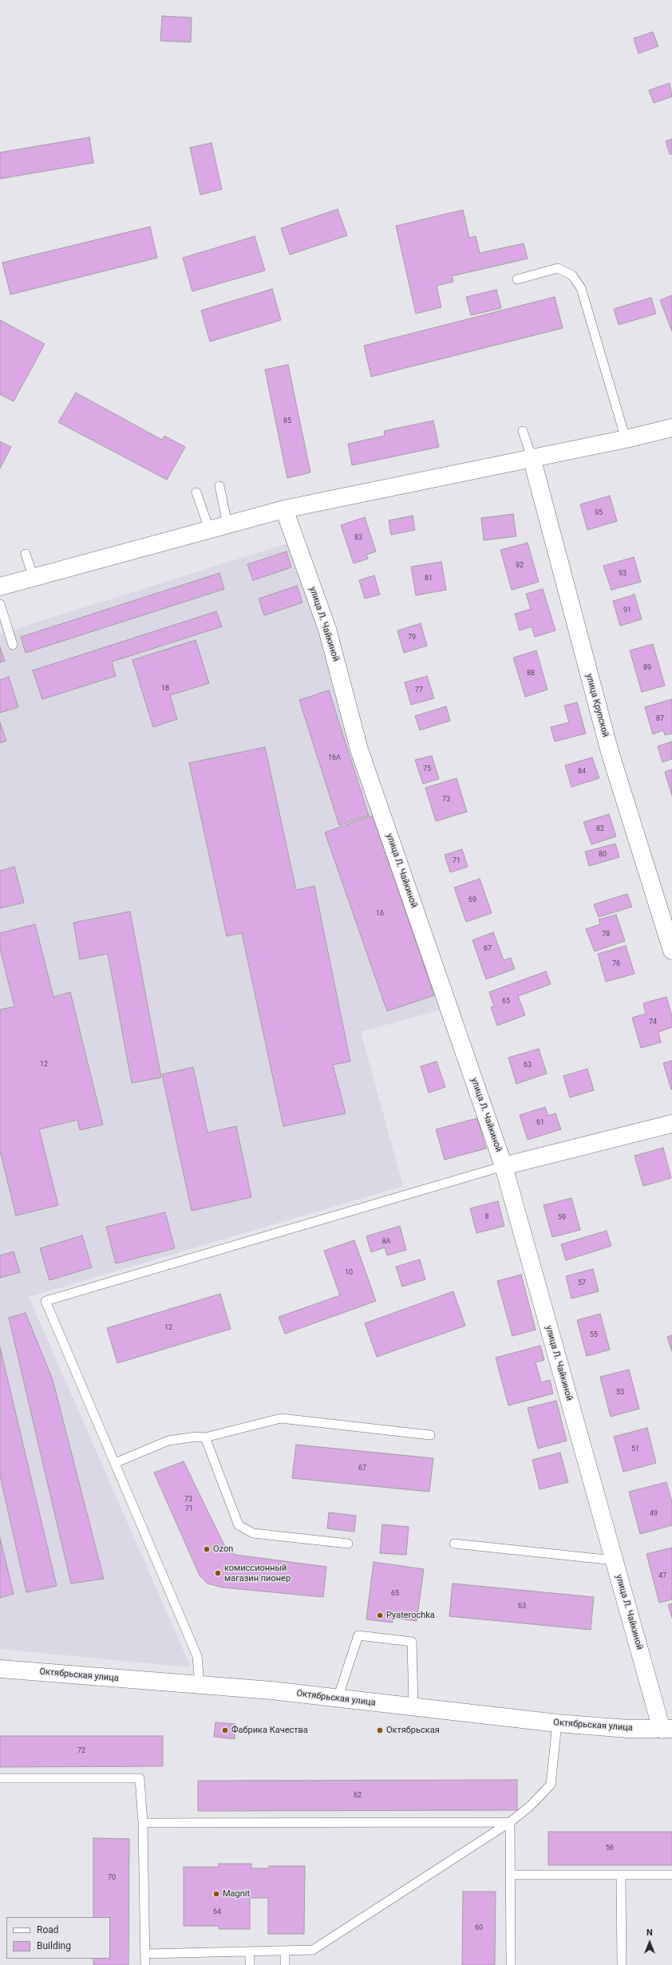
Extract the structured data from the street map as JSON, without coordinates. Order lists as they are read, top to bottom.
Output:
{
  "streets": {
    "street": ["улица Л. Чайкиной", "улица Крупской", "Октябрьская улица"]
  },
  "crossings": [
    ["улица Л. Чайкиной", "Октябрьская улица"]
  ],
  "places": [
    "Ozon",
    "комиссионный магазин пионер",
    "Pyaterochka",
    "Фабрика Качества",
    "Октябрьская",
    "Magnit"
  ],
  "house_numbers": [
    "85",
    "95",
    "83",
    "92",
    "93",
    "81",
    "91",
    "79",
    "89",
    "88",
    "18",
    "77",
    "87",
    "16А",
    "75",
    "84",
    "73",
    "82",
    "80",
    "71",
    "69",
    "16",
    "78",
    "67",
    "76",
    "65",
    "74",
    "12",
    "63",
    "61",
    "8",
    "59",
    "8А",
    "10",
    "57",
    "12",
    "55",
    "53",
    "51",
    "67",
    "73",
    "71",
    "49",
    "47",
    "65",
    "63",
    "72",
    "62",
    "56",
    "70",
    "64",
    "60"
  ],
  "legend": ["Road", "Building"],
  "north": "top"
}
